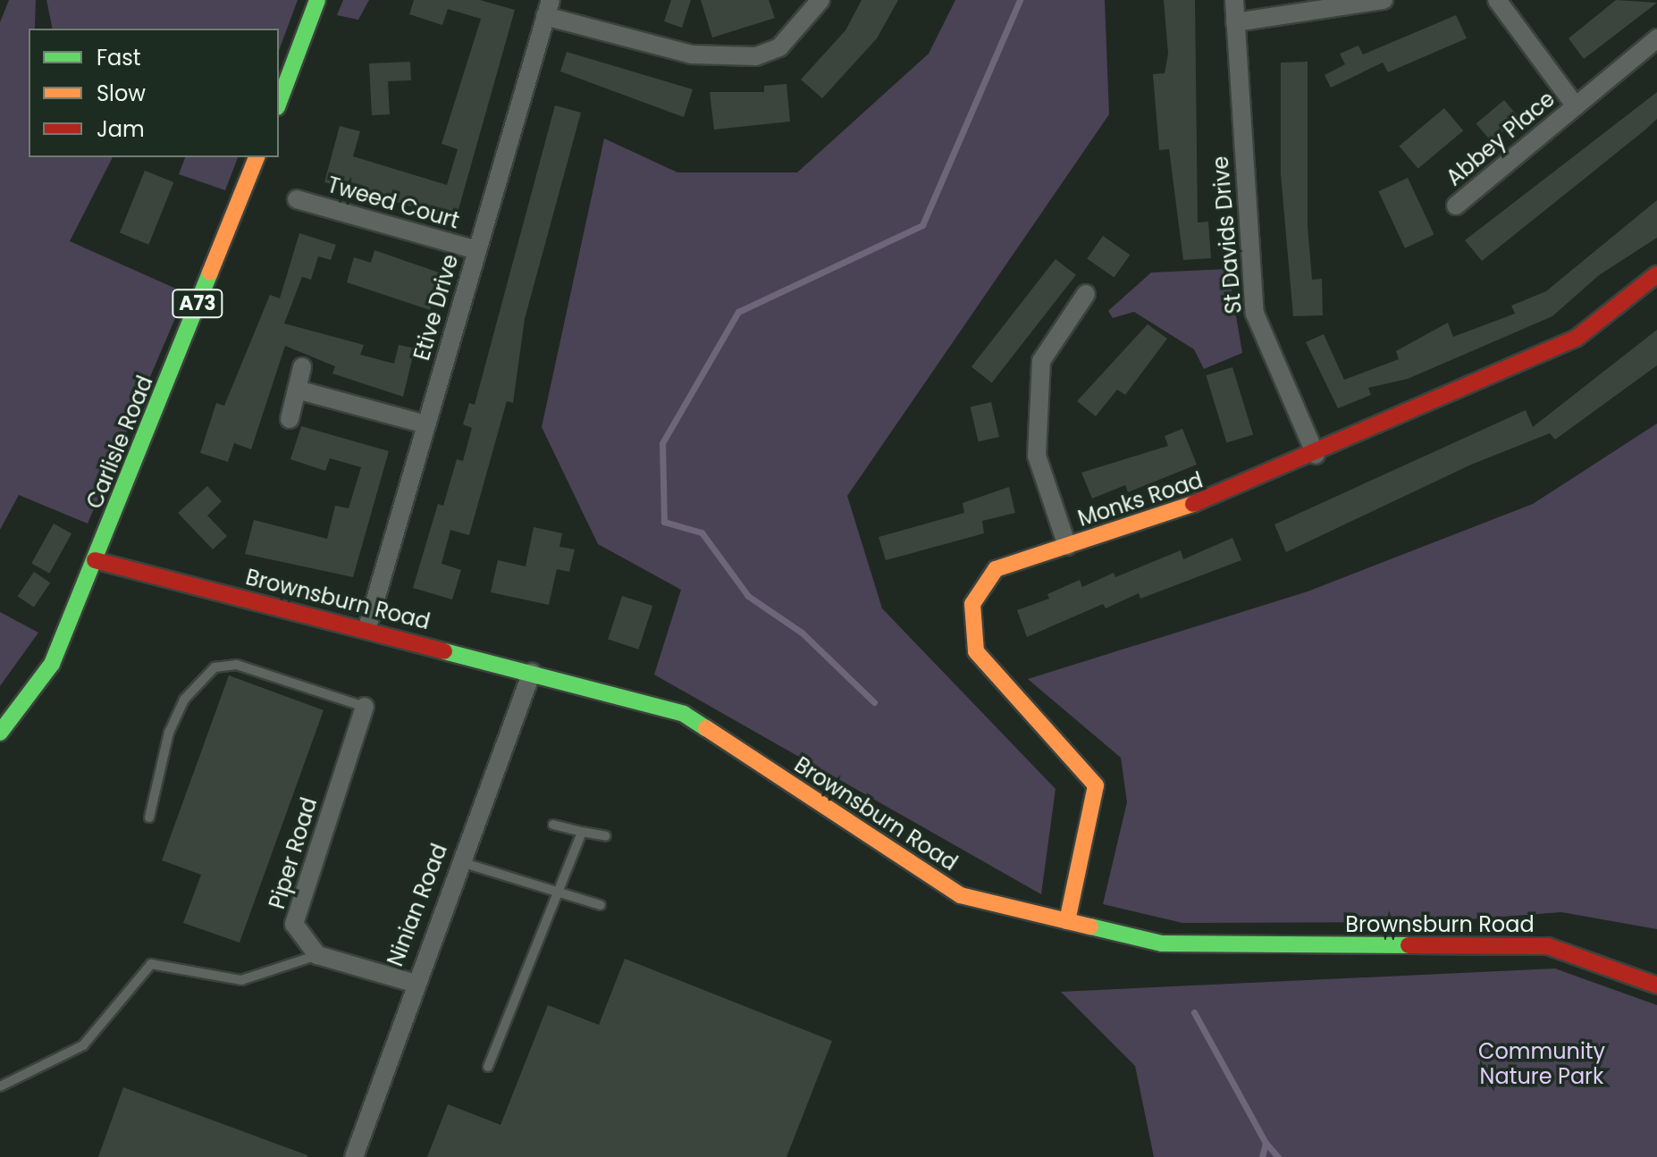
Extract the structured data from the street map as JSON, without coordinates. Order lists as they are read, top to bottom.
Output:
{
  "streets": {
    "main road": [
      "A73",
      "Carlisle Road",
      "Monks Road",
      "Brownsburn Road"
    ],
    "street": [
      "Abbey Place",
      "Tweed Court",
      "St Davids Drive",
      "Etive Drive",
      "Piper Road",
      "Ninian Road"
    ]
  },
  "crossings": [
    ["Tweed Court", "Etive Drive"],
    ["St Davids Drive", "Monks Road"],
    ["Etive Drive", "Brownsburn Road"],
    ["Carlisle Road", "Brownsburn Road"],
    ["Monks Road", "Brownsburn Road"],
    ["Brownsburn Road", "Ninian Road"]
  ],
  "parks": ["Community Nature Park"],
  "legend": ["Fast", "Slow", "Jam"]
}
